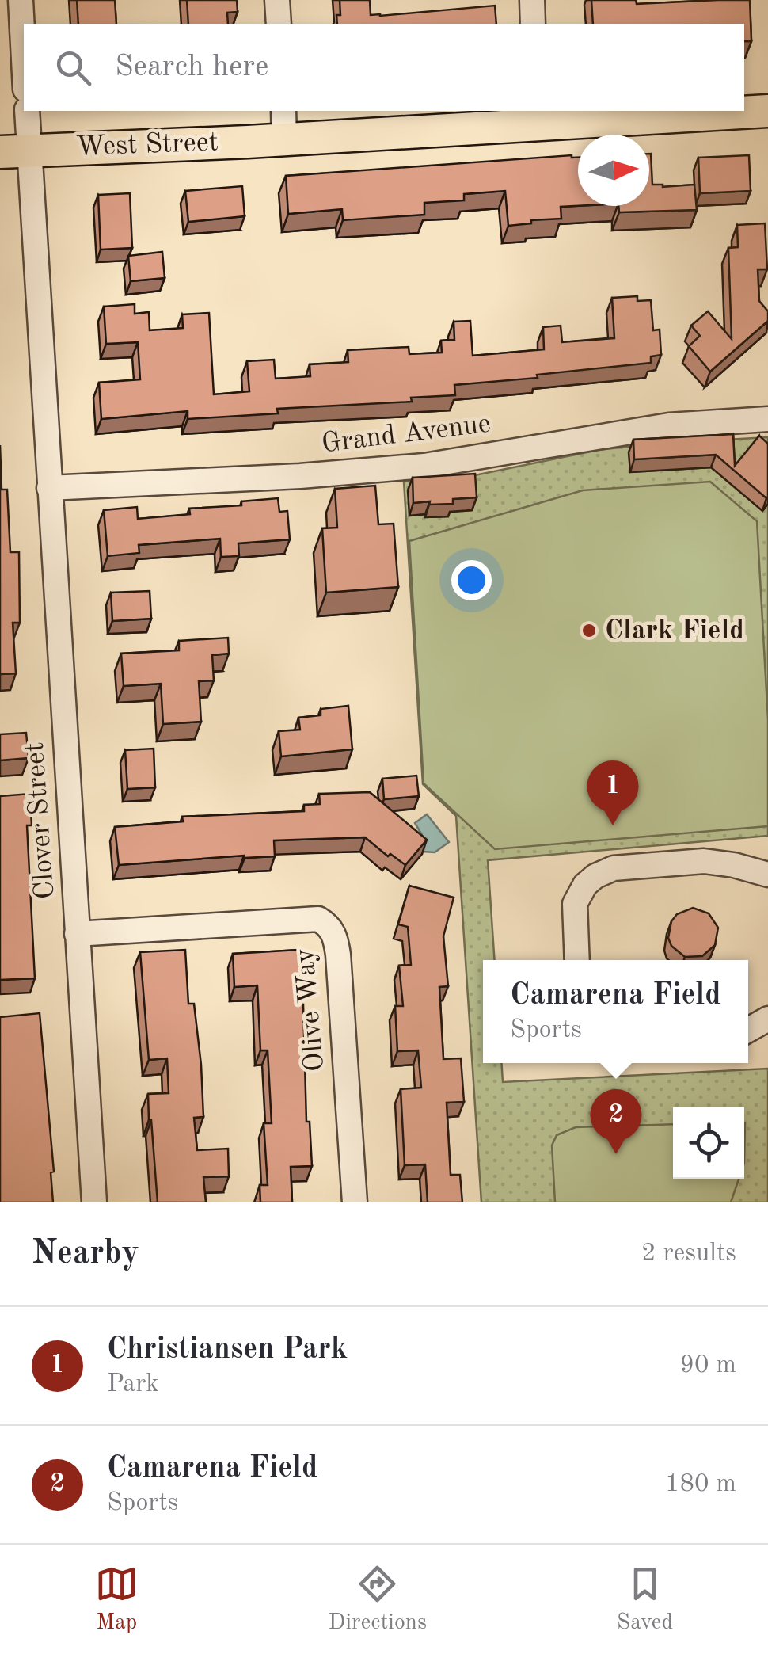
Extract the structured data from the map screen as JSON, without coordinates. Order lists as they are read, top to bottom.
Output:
{
  "streets": {
    "main road": ["West Street"],
    "street": ["Grand Avenue", "Clover Street", "Olive Way"]
  },
  "crossings": [
    ["West Street", "Clover Street"],
    ["Grand Avenue", "Clover Street"],
    ["Clover Street", "Olive Way"]
  ],
  "places": ["Clark Field"],
  "north": "right",
  "page": {
    "search": "Search here",
    "pins": ["1", "2"],
    "popup": ["Camarena Field", "Sports"],
    "heading": ["Nearby", "2 results"],
    "list": [
      {
        "mark": "1",
        "name": "Christiansen Park",
        "note": "Park",
        "value": "90 m"
      },
      {
        "mark": "2",
        "name": "Camarena Field",
        "note": "Sports",
        "value": "180 m"
      }
    ],
    "nav": ["Map", "Directions", "Saved"]
  }
}
